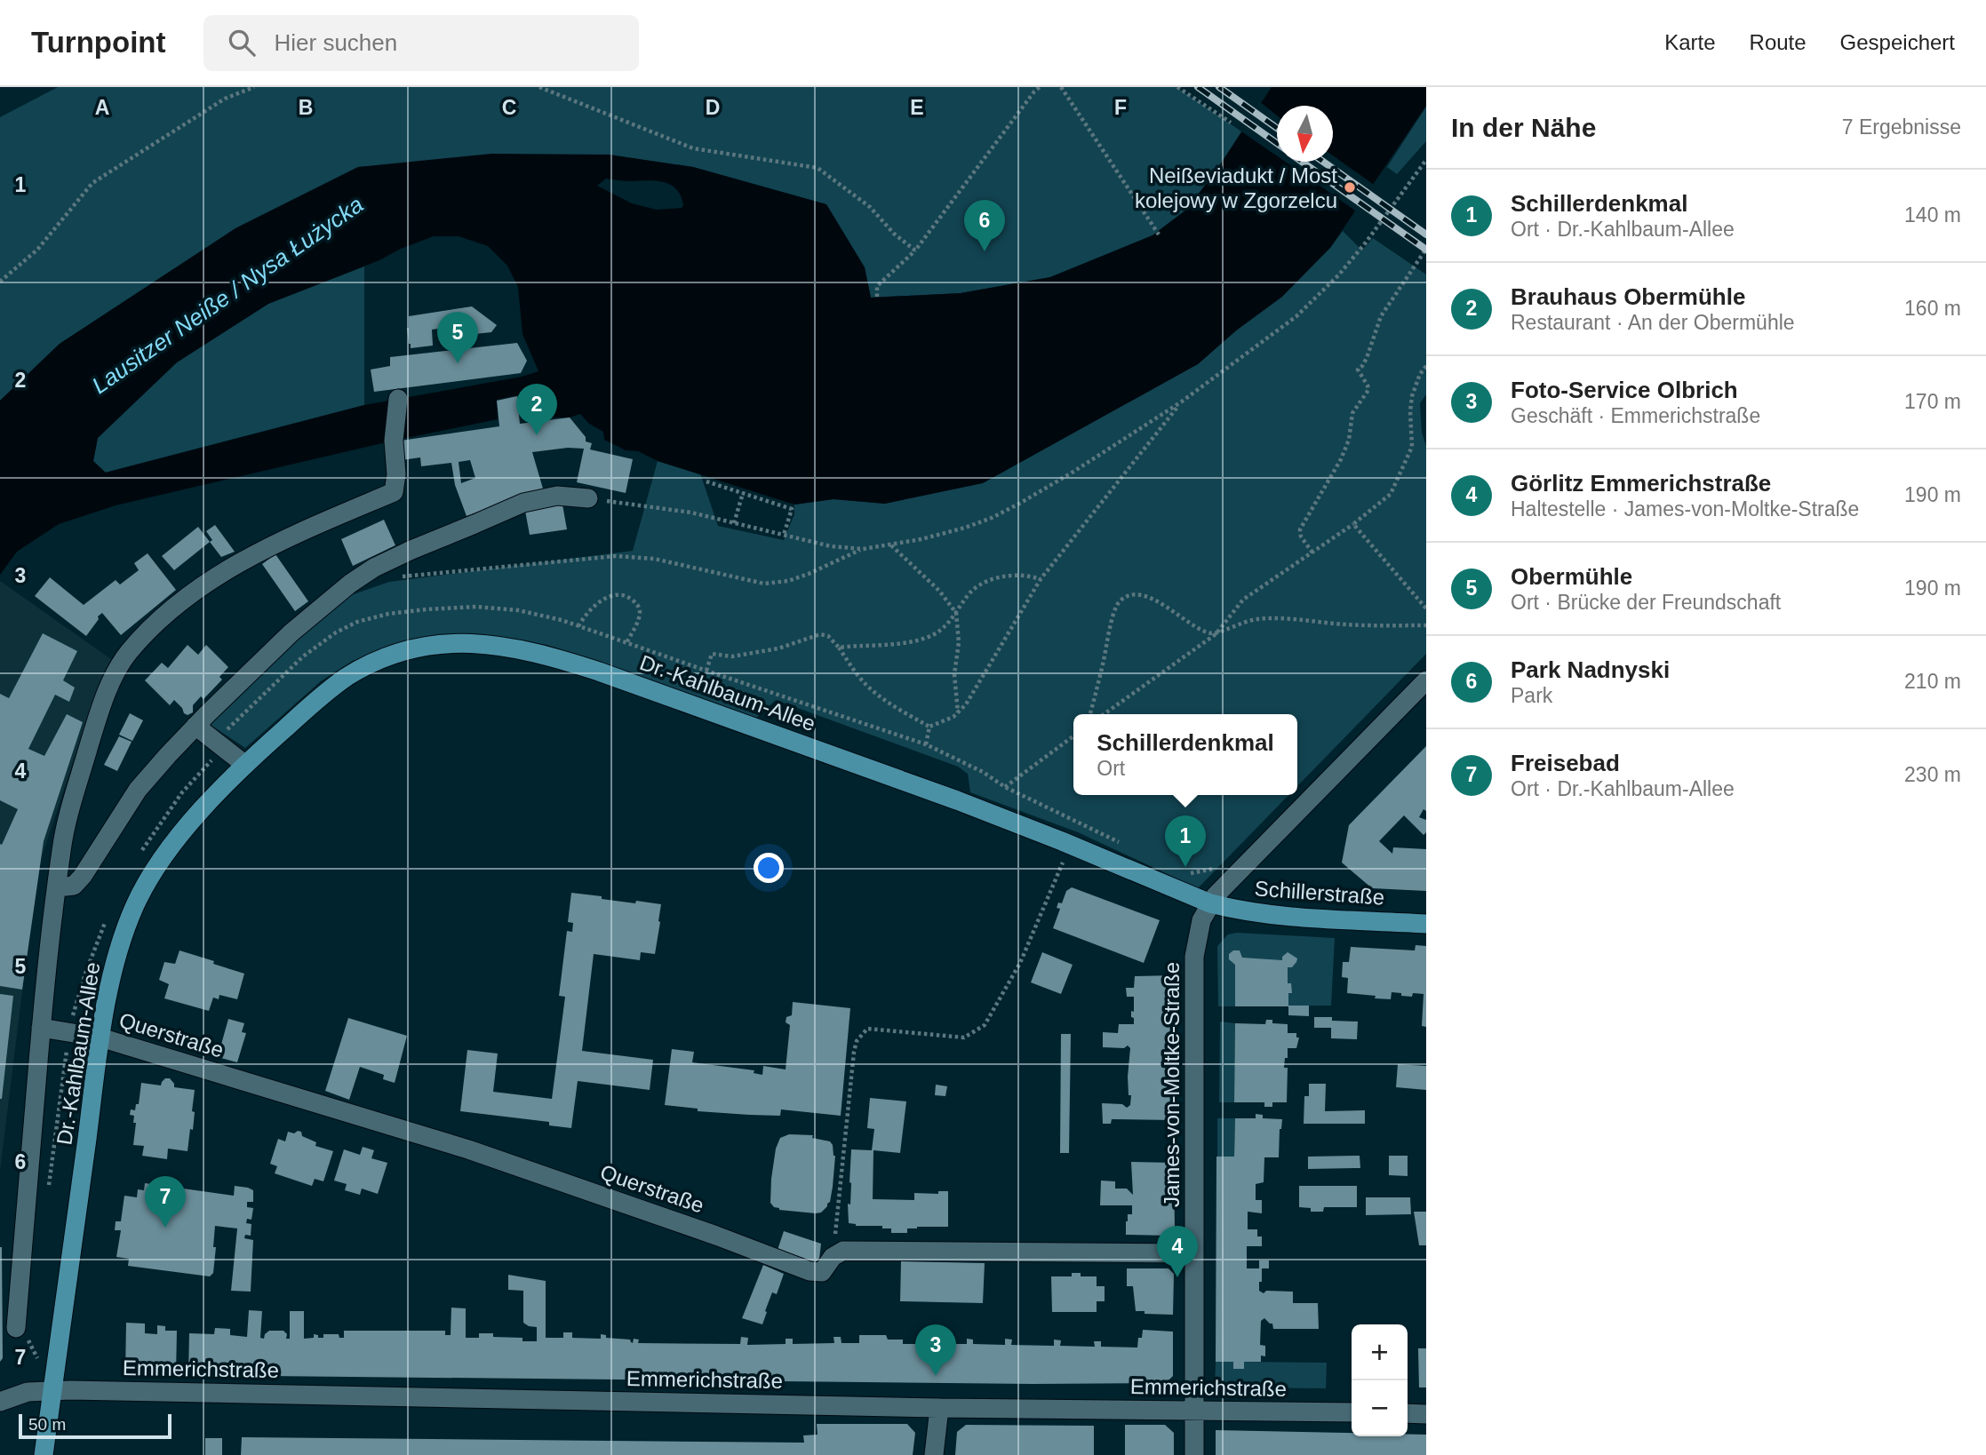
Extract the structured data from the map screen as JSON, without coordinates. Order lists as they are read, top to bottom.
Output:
{
  "streets": {
    "main road": ["Dr.-Kahlbaum-Allee", "Schillerstraße"],
    "street": ["Querstraße", "James-von-Moltke-Straße", "Emmerichstraße"]
  },
  "crossings": [
    ["Dr.-Kahlbaum-Allee", "Schillerstraße"],
    ["Dr.-Kahlbaum-Allee", "Querstraße"],
    ["Dr.-Kahlbaum-Allee", "James-von-Moltke-Straße"],
    ["Dr.-Kahlbaum-Allee", "Emmerichstraße"],
    ["Schillerstraße", "James-von-Moltke-Straße"],
    ["Querstraße", "James-von-Moltke-Straße"],
    ["James-von-Moltke-Straße", "Emmerichstraße"]
  ],
  "water": ["Lausitzer Neiße / Nysa Łużycka"],
  "places": ["Neißeviadukt / Most kolejowy w Zgorzelcu"],
  "scale_bar": "50 m",
  "north": "bottom",
  "page": {
    "header": "Turnpoint",
    "search": "Hier suchen",
    "nav": ["Karte", "Route", "Gespeichert"],
    "heading": ["In der Nähe", "7 Ergebnisse"],
    "list": [
      {
        "mark": "1",
        "name": "Schillerdenkmal",
        "note": "Ort · Dr.-Kahlbaum-Allee",
        "value": "140 m"
      },
      {
        "mark": "2",
        "name": "Brauhaus Obermühle",
        "note": "Restaurant · An der Obermühle",
        "value": "160 m"
      },
      {
        "mark": "3",
        "name": "Foto-Service Olbrich",
        "note": "Geschäft · Emmerichstraße",
        "value": "170 m"
      },
      {
        "mark": "4",
        "name": "Görlitz Emmerichstraße",
        "note": "Haltestelle · James-von-Moltke-Straße",
        "value": "190 m"
      },
      {
        "mark": "5",
        "name": "Obermühle",
        "note": "Ort · Brücke der Freundschaft",
        "value": "190 m"
      },
      {
        "mark": "6",
        "name": "Park Nadnyski",
        "note": "Park",
        "value": "210 m"
      },
      {
        "mark": "7",
        "name": "Freisebad",
        "note": "Ort · Dr.-Kahlbaum-Allee",
        "value": "230 m"
      }
    ],
    "pins": [
      "6",
      "5",
      "2",
      "1",
      "7",
      "4",
      "3"
    ],
    "popup": ["Schillerdenkmal", "Ort"],
    "map_buttons": ["+", "−"],
    "scale": "50 m"
  },
  "grid": {
    "columns": [
      "A",
      "B",
      "C",
      "D",
      "E",
      "F"
    ],
    "rows": [
      "1",
      "2",
      "3",
      "4",
      "5",
      "6",
      "7"
    ]
  }
}
